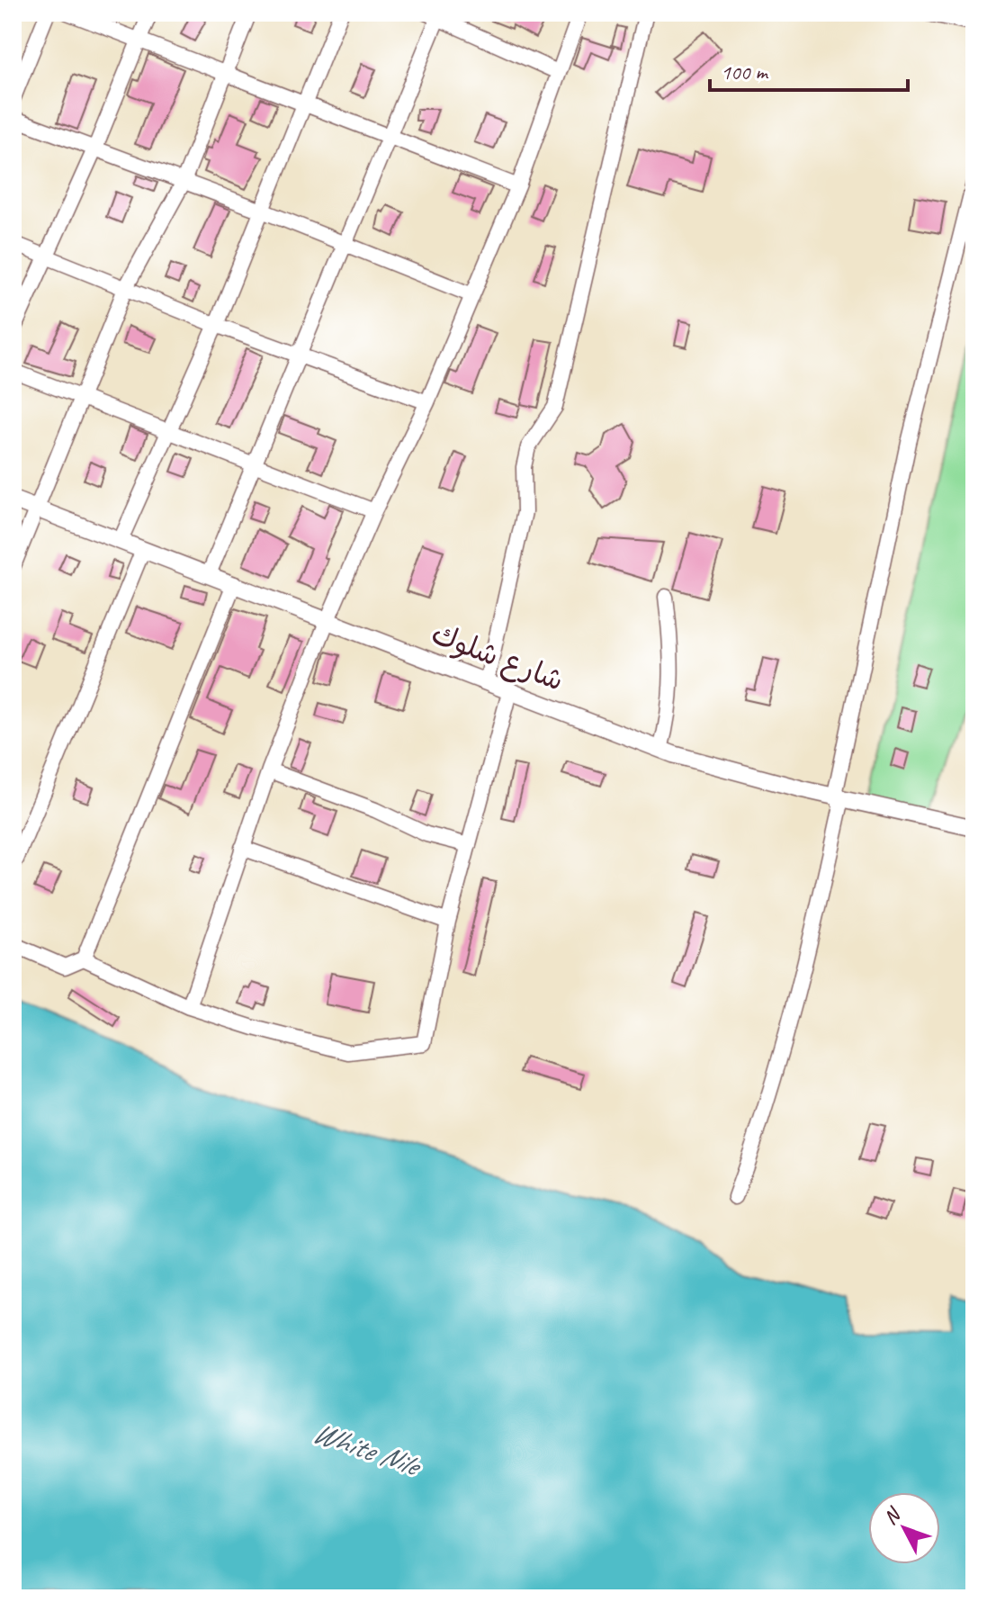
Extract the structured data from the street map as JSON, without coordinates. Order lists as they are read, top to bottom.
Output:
{
  "streets": {
    "street": ["شارع شلوك"]
  },
  "water": ["White Nile"],
  "scale_bar": "100 m",
  "north": "top left"
}
